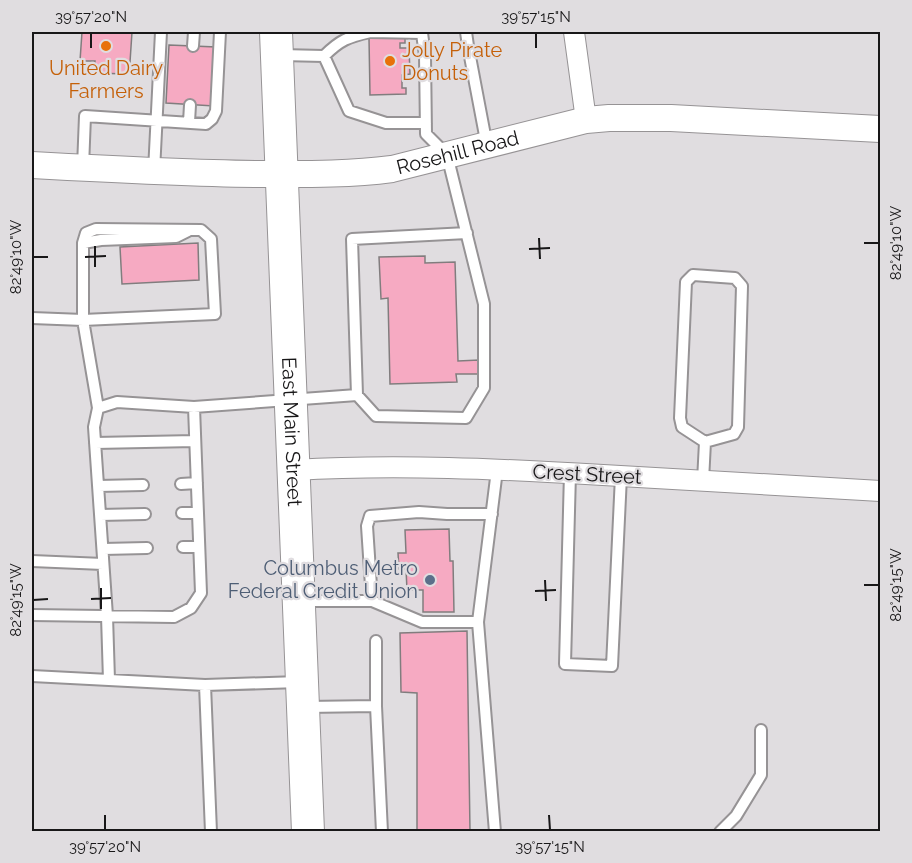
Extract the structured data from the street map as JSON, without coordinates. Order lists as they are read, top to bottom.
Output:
{
  "streets": {
    "main road": ["East Main Street"],
    "street": ["Rosehill Road", "Crest Street"]
  },
  "crossings": [
    ["Rosehill Road", "East Main Street"],
    ["East Main Street", "Crest Street"]
  ],
  "places": ["United Dairy Farmers", "Jolly Pirate Donuts", "Columbus Metro Federal Credit Union"],
  "coordinates": [
    "39°57'20\"N",
    "39°57'15\"N",
    "82°49'10\"W",
    "82°49'15\"W"
  ]
}
